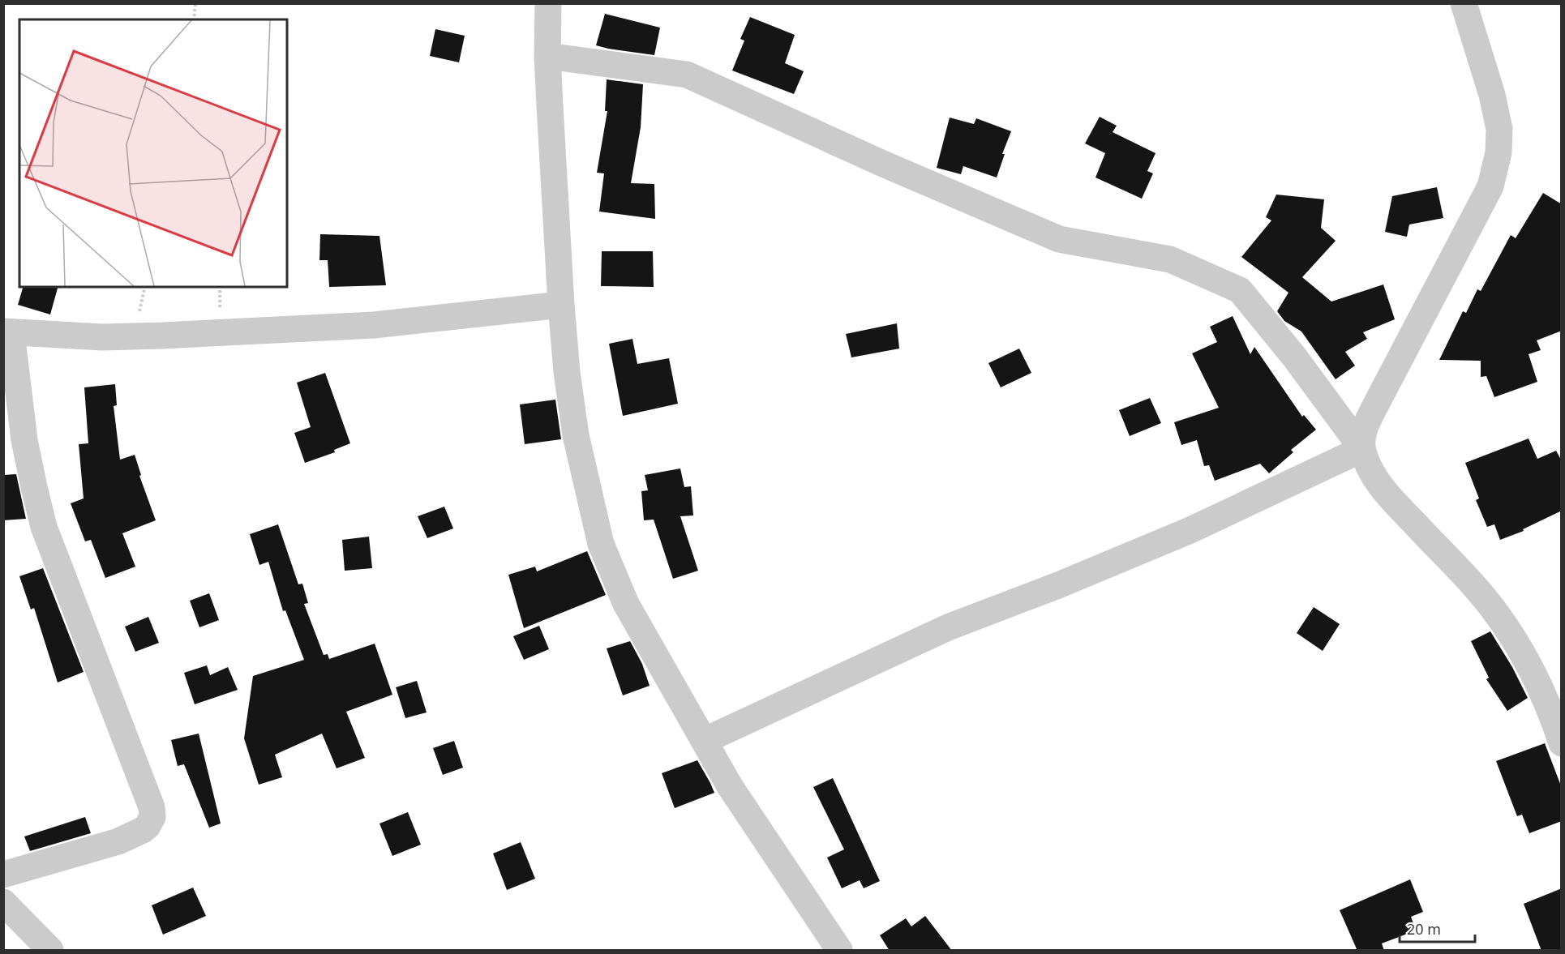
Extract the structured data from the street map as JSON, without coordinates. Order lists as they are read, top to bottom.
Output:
{
  "scale_bar": "20 m"
}
